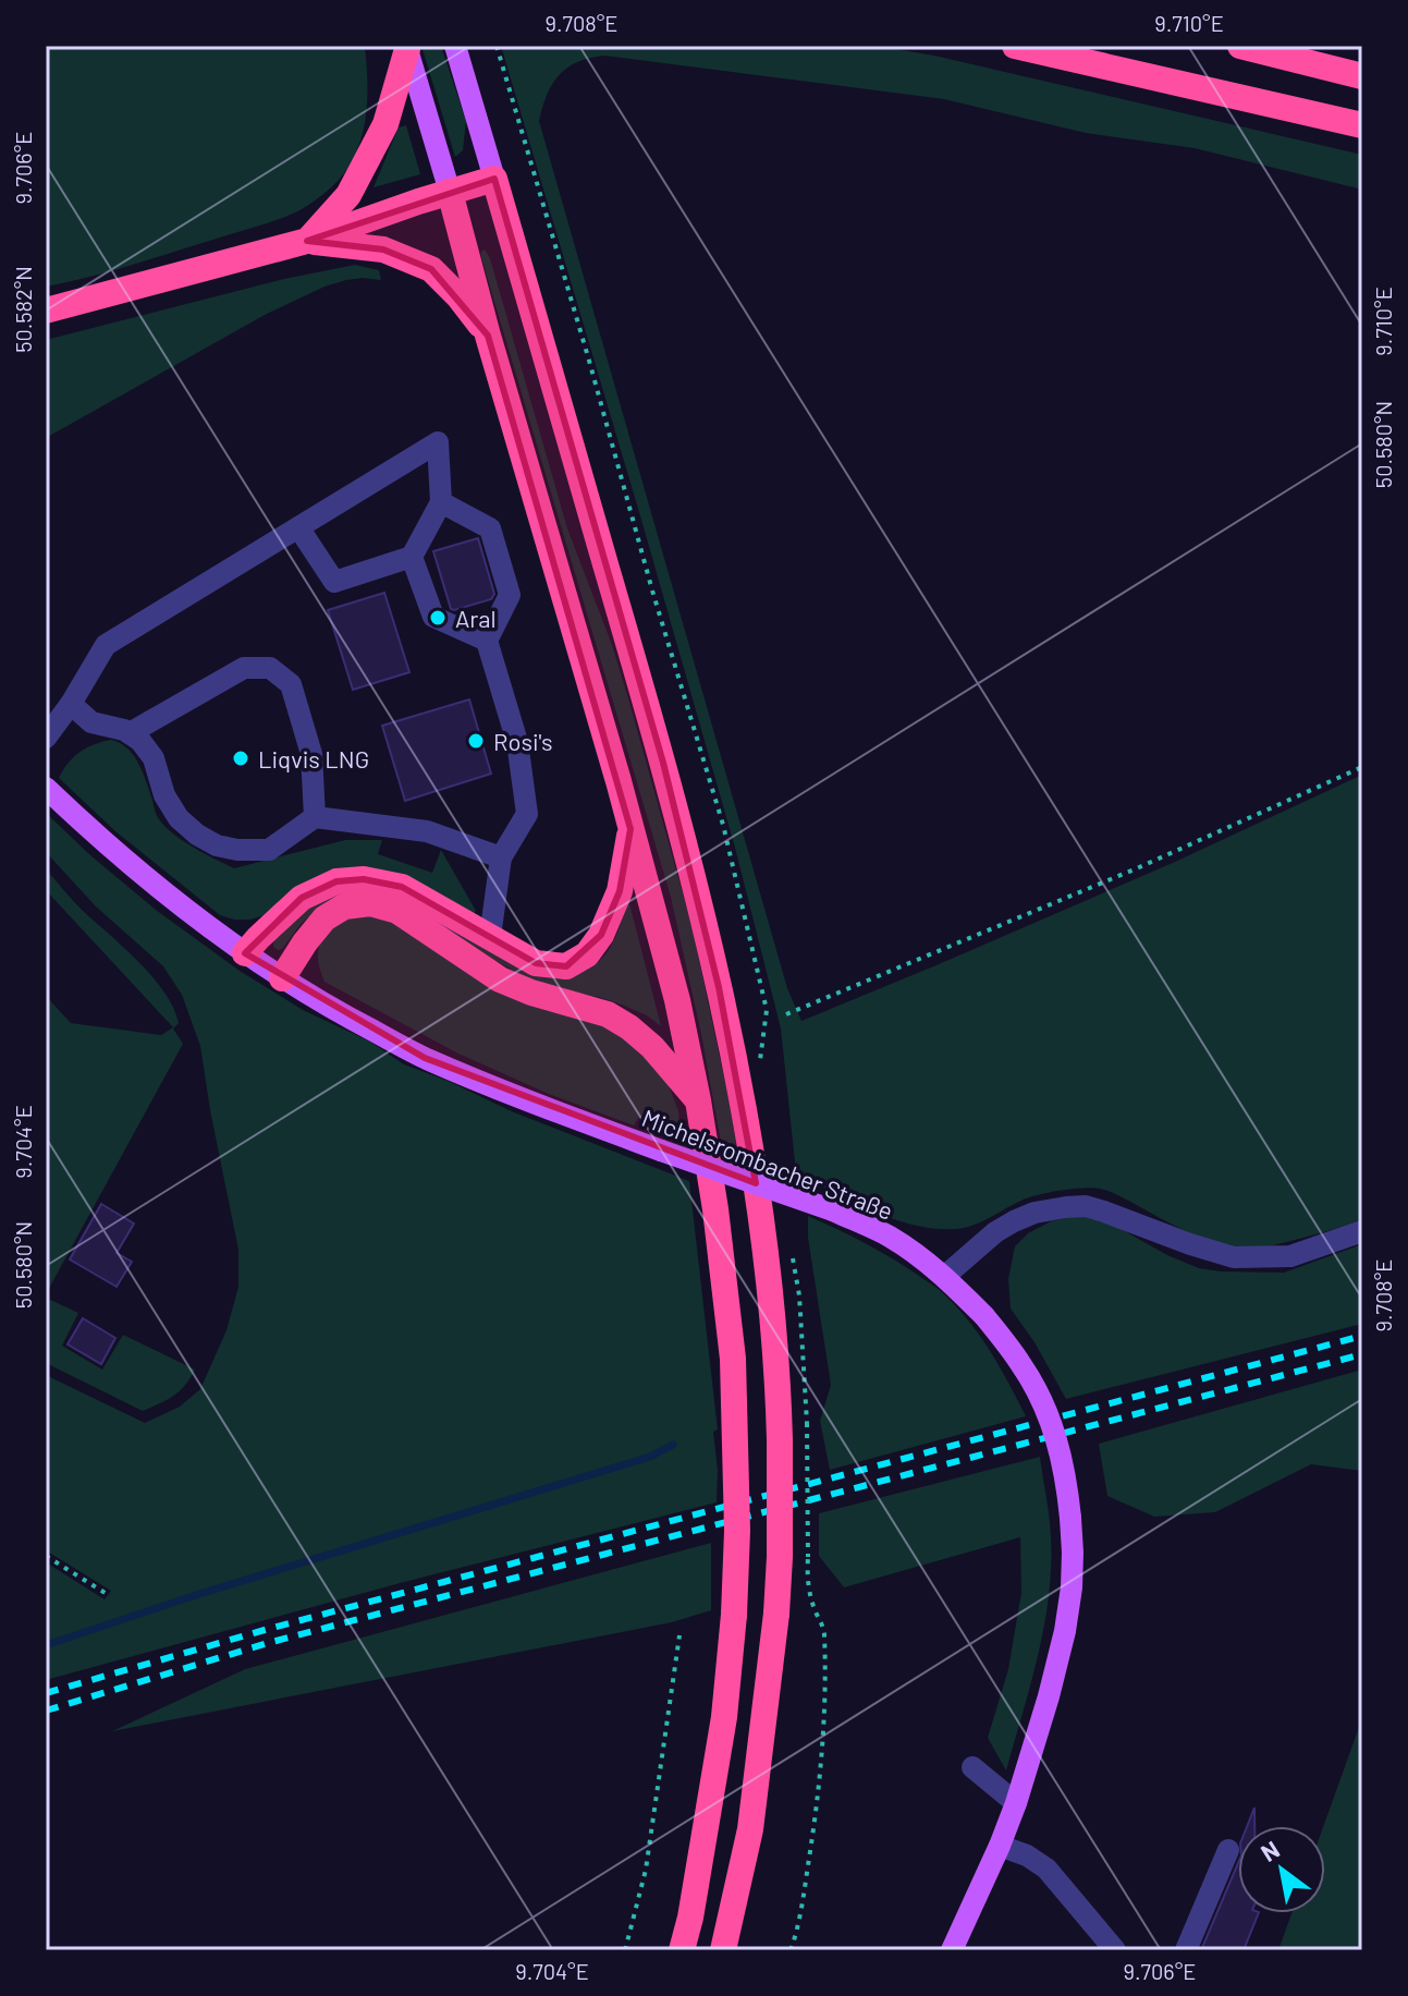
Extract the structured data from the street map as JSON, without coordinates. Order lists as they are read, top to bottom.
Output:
{
  "streets": {
    "main road": ["Michelsrombacher Straße"]
  },
  "places": ["Aral", "Rosi's", "Liqvis LNG"],
  "north": "top left",
  "coordinates": [
    "9.708°E",
    "9.710°E",
    "9.706°E",
    "50.582°N",
    "50.580°N",
    "9.704°E"
  ]
}
